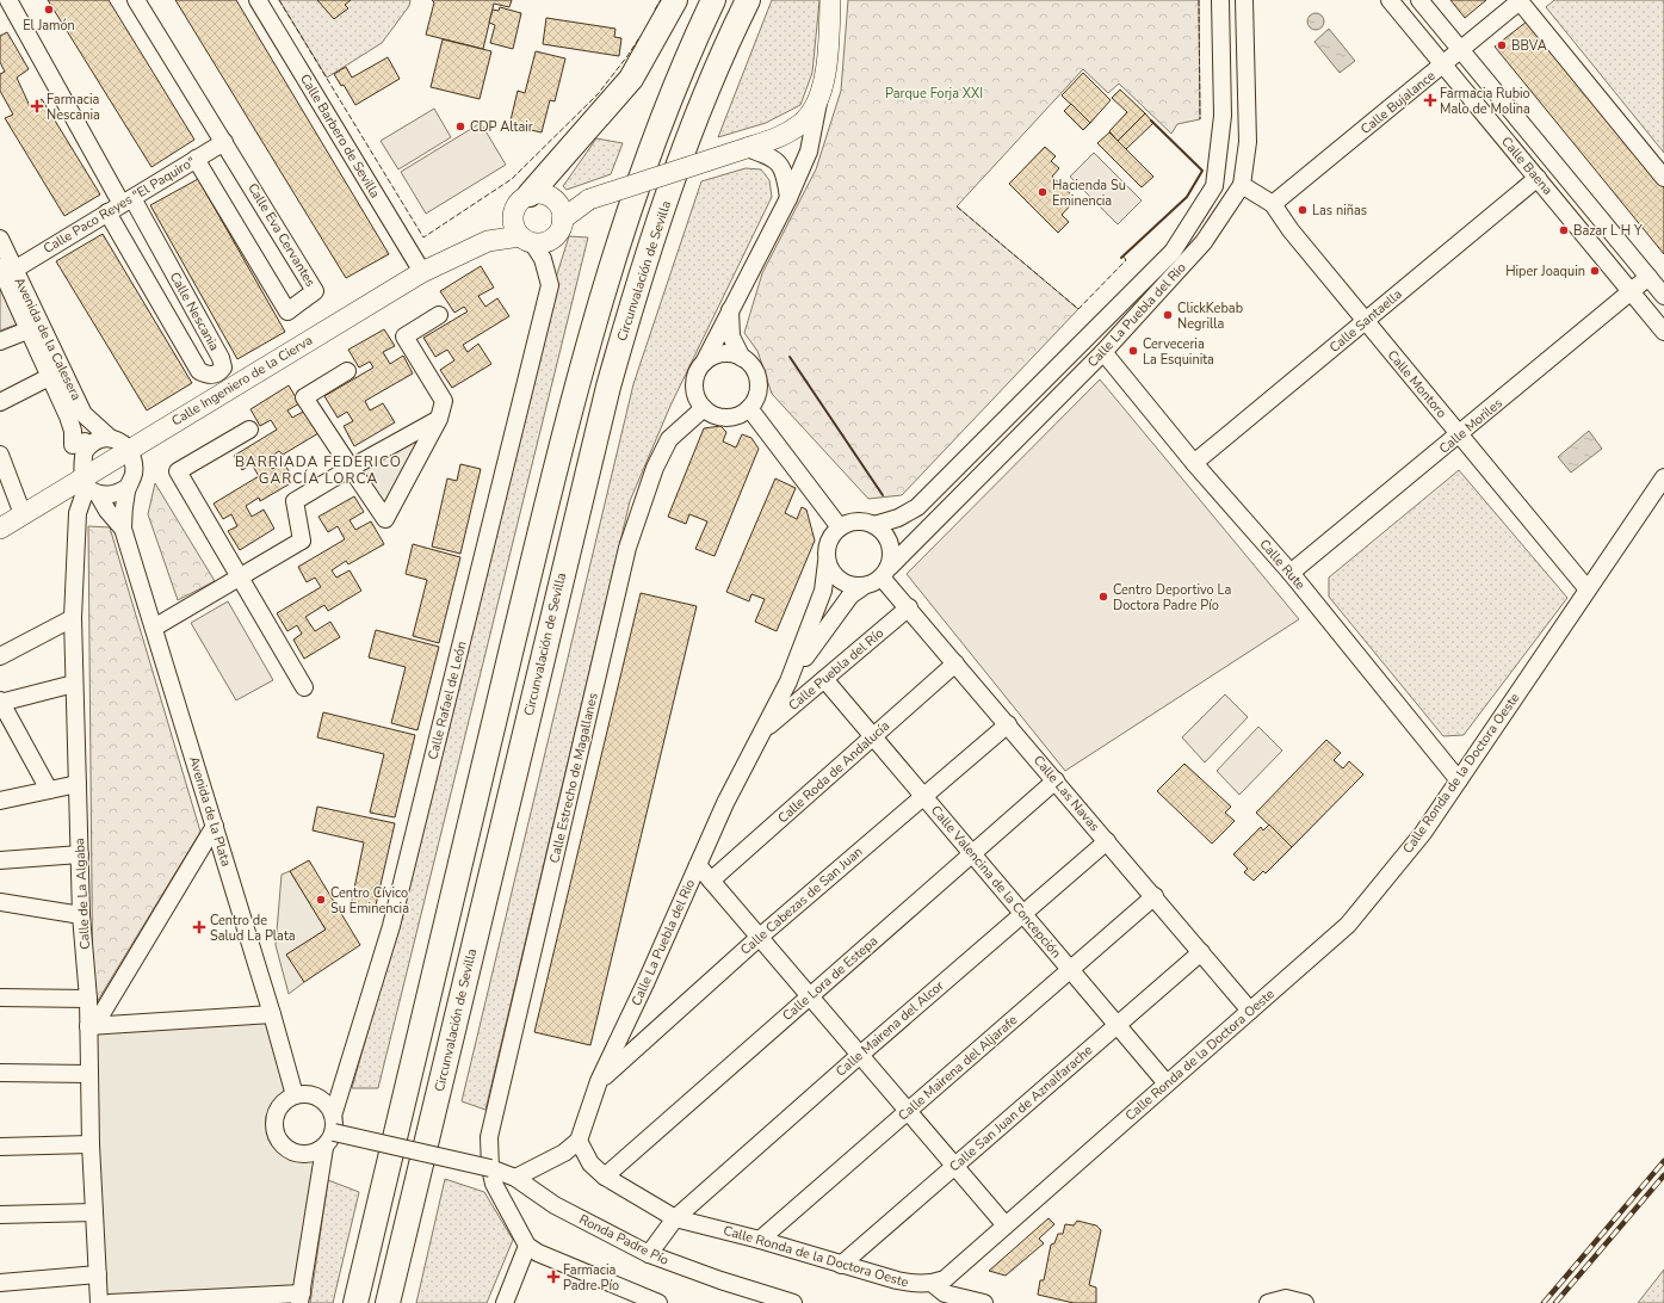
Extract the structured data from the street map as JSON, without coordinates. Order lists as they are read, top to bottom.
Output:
{
  "streets": {
    "highway": ["Circunvalación de Sevilla"],
    "main road": ["Calle Ingeniero de la Cierva"],
    "street": [
      "Calle Bujalance",
      "Calle Barbero de Sevilla",
      "Calle Baena",
      "Calle Paco Reyes \"El Paquiro\"",
      "Calle Eva Cervantes",
      "Calle Nescania",
      "Calle La Puebla del Rio",
      "Calle Santaella",
      "Avenida de la Calesera",
      "Calle Montoro",
      "Calle Moriles",
      "Calle Rute",
      "Calle Puebla del Río",
      "Calle Rafael de León",
      "Calle Roda de Andalucía",
      "Calle Ronda de la Doctora Oeste",
      "Calle Estrecho de Magallanes",
      "Calle Las Navas",
      "Avenida de la Plata",
      "Calle Valencina de la Concepción",
      "Calle de La Algaba",
      "Calle Cabezas de San Juan",
      "Calle Lora de Estepa",
      "Calle Mairena del Alcor",
      "Calle Mairena del Aljarafe",
      "Calle San Juan de Aznalfarache",
      "Ronda Padre Pío"
    ]
  },
  "crossings": [
    ["Calle Bujalance", "Calle Baena"],
    ["Calle Bujalance", "Calle Montoro"],
    ["Calle Barbero de Sevilla", "Calle Ingeniero de la Cierva"],
    ["Calle Baena", "Calle Santaella"],
    ["Calle Baena", "Calle Moriles"],
    ["Calle Paco Reyes \"El Paquiro\"", "Calle Eva Cervantes"],
    ["Calle Paco Reyes \"El Paquiro\"", "Calle Nescania"],
    ["Calle Paco Reyes \"El Paquiro\"", "Avenida de la Calesera"],
    ["Calle La Puebla del Rio", "Calle Montoro"],
    ["Calle La Puebla del Rio", "Calle Rute"],
    ["Calle La Puebla del Rio", "Calle Puebla del Río"],
    ["Calle La Puebla del Rio", "Calle Ronda de la Doctora Oeste"],
    ["Calle La Puebla del Rio", "Calle Las Navas"],
    ["Calle La Puebla del Rio", "Calle Cabezas de San Juan"],
    ["Calle Santaella", "Calle Montoro"],
    ["Calle Santaella", "Calle Rute"],
    ["Calle Ingeniero de la Cierva", "Calle Rafael de León"],
    ["Calle Ingeniero de la Cierva", "Calle de La Algaba"],
    ["Calle Montoro", "Calle Moriles"],
    ["Calle Montoro", "Calle Ronda de la Doctora Oeste"],
    ["Calle Moriles", "Calle Rute"],
    ["Calle Rute", "Calle Ronda de la Doctora Oeste"],
    ["Calle Puebla del Río", "Calle Las Navas"],
    ["Calle Puebla del Río", "Calle Valencina de la Concepción"],
    ["Calle Rafael de León", "Avenida de la Plata"],
    ["Calle Rafael de León", "Ronda Padre Pío"],
    ["Calle Roda de Andalucía", "Calle Las Navas"],
    ["Calle Roda de Andalucía", "Calle Valencina de la Concepción"],
    ["Calle Ronda de la Doctora Oeste", "Calle Las Navas"],
    ["Calle Ronda de la Doctora Oeste", "Calle Valencina de la Concepción"],
    ["Calle Ronda de la Doctora Oeste", "Calle Lora de Estepa"],
    ["Calle Ronda de la Doctora Oeste", "Calle Mairena del Alcor"],
    ["Calle Ronda de la Doctora Oeste", "Calle Mairena del Aljarafe"],
    ["Calle Ronda de la Doctora Oeste", "Calle San Juan de Aznalfarache"],
    ["Calle Estrecho de Magallanes", "Ronda Padre Pío"],
    ["Calle Las Navas", "Calle Cabezas de San Juan"],
    ["Calle Las Navas", "Calle Lora de Estepa"],
    ["Calle Las Navas", "Calle Mairena del Alcor"],
    ["Calle Las Navas", "Calle Mairena del Aljarafe"],
    ["Calle Las Navas", "Calle San Juan de Aznalfarache"],
    ["Avenida de la Plata", "Ronda Padre Pío"],
    ["Calle Valencina de la Concepción", "Calle Cabezas de San Juan"],
    ["Calle Valencina de la Concepción", "Calle Lora de Estepa"],
    ["Calle Valencina de la Concepción", "Calle Mairena del Alcor"],
    ["Calle Valencina de la Concepción", "Calle Mairena del Aljarafe"],
    ["Calle Valencina de la Concepción", "Calle San Juan de Aznalfarache"],
    ["Calle Mairena del Alcor", "Ronda Padre Pío"]
  ],
  "districts": ["BARRIADA FEDERICO GARCÍA LORCA"],
  "parks": ["Parque Forja XXI"],
  "places": {
    "other": [
      "El Jamón",
      "BBVA",
      "CDP Altair",
      "Hacienda Su Eminencia",
      "Las niñas",
      "Bazar L H Y",
      "Hiper Joaquin",
      "ClickKebab Negrilla",
      "Cerveceria La Esquinita",
      "Centro Deportivo La Doctora Padre Pío",
      "Centro Cívico Su Eminencia"
    ],
    "health": [
      "Farmacia Rubio Malo de Molina",
      "Farmacia Nescania",
      "Centro de Salud La Plata",
      "Farmacia Padre Pío"
    ]
  }
}
